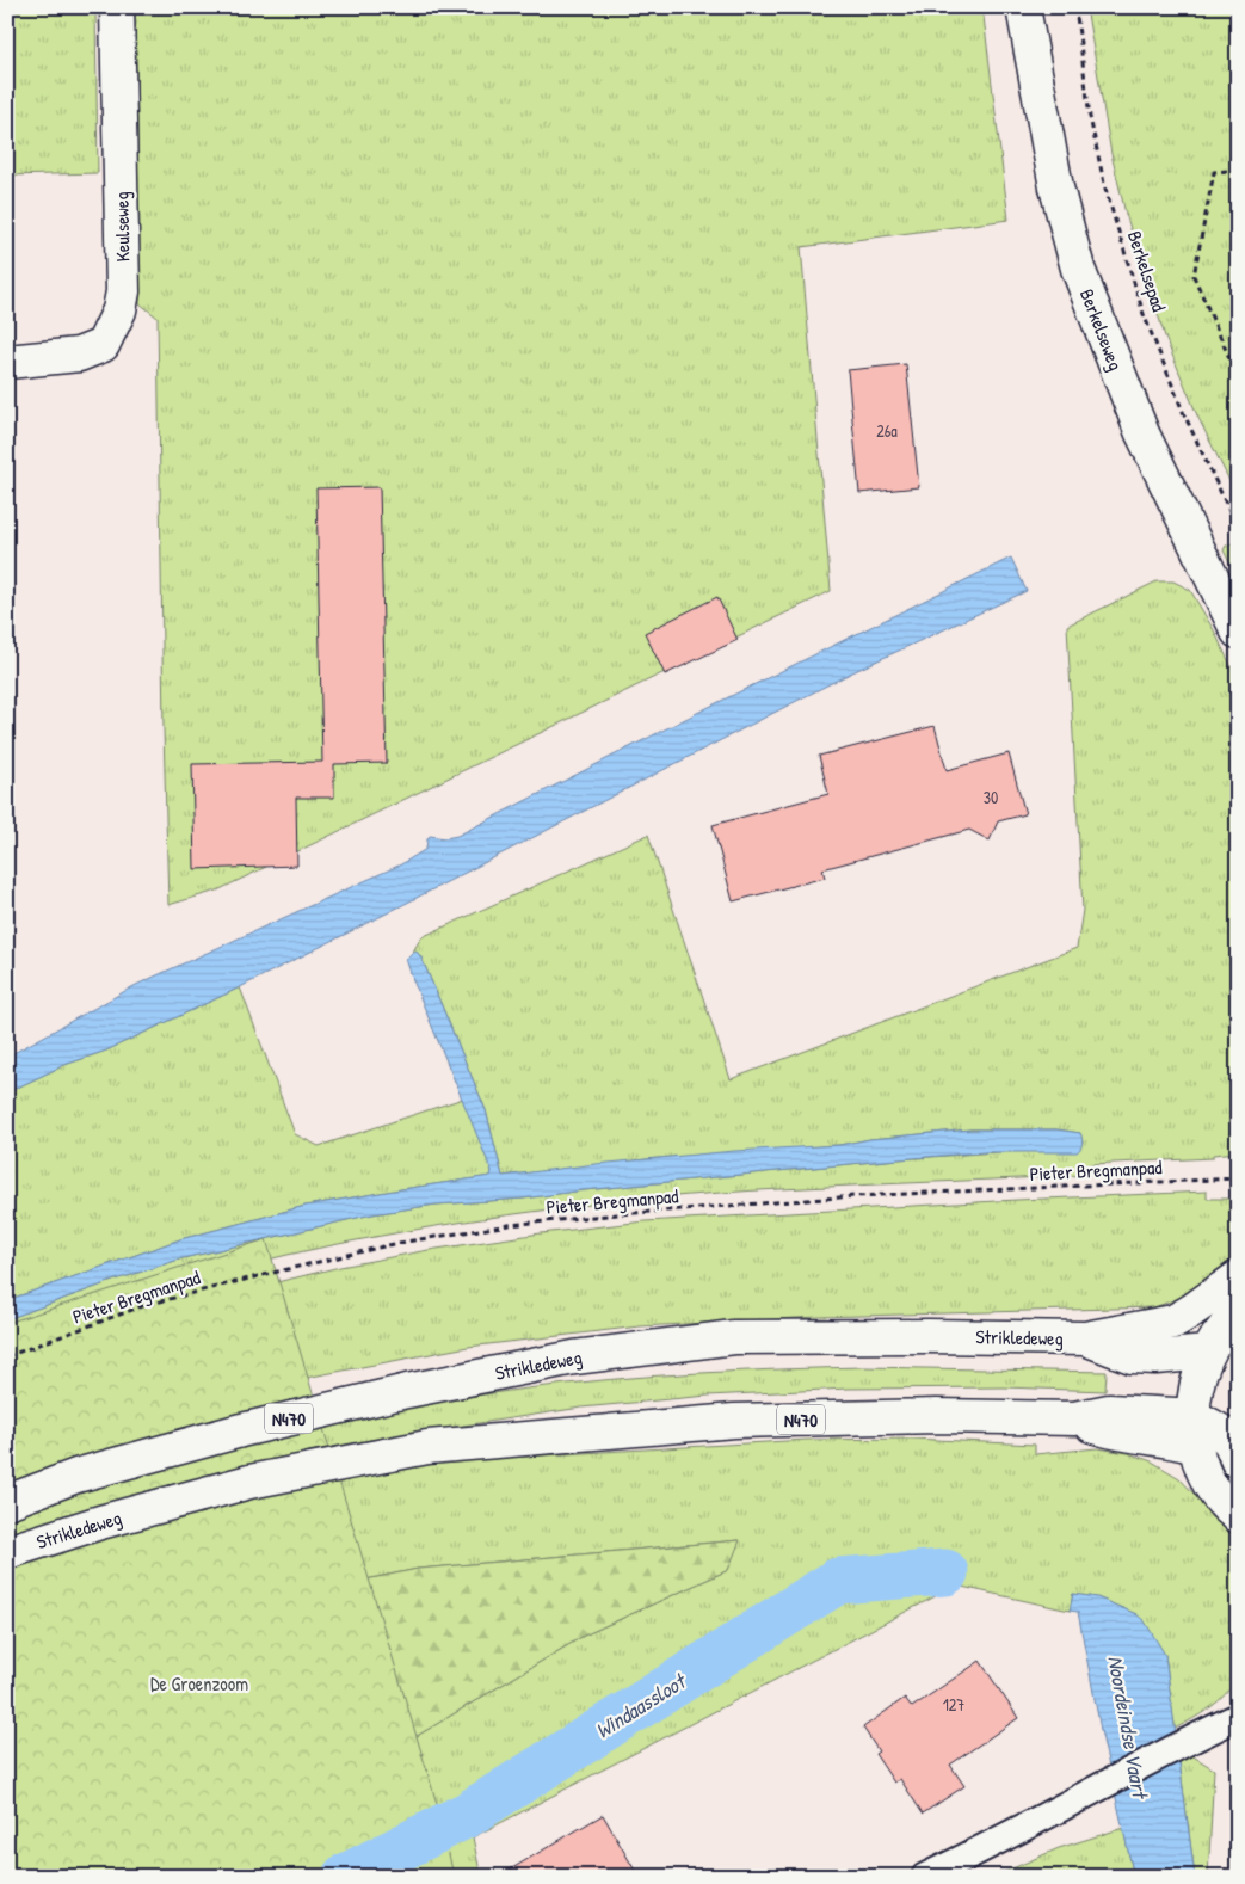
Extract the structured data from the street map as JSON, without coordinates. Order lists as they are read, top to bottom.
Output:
{
  "streets": {
    "main road": [
      "Keulseweg",
      "Berkelseweg",
      "Strikledeweg",
      "N470"
    ],
    "path": ["Berkelsepad", "Pieter Bregmanpad"]
  },
  "crossings": [
    ["Strikledeweg", "N470"]
  ],
  "water": ["Windaassloot", "Noordeindse Vaart"],
  "parks": ["De Groenzoom"],
  "house_numbers": ["26a", "30", "127"]
}
